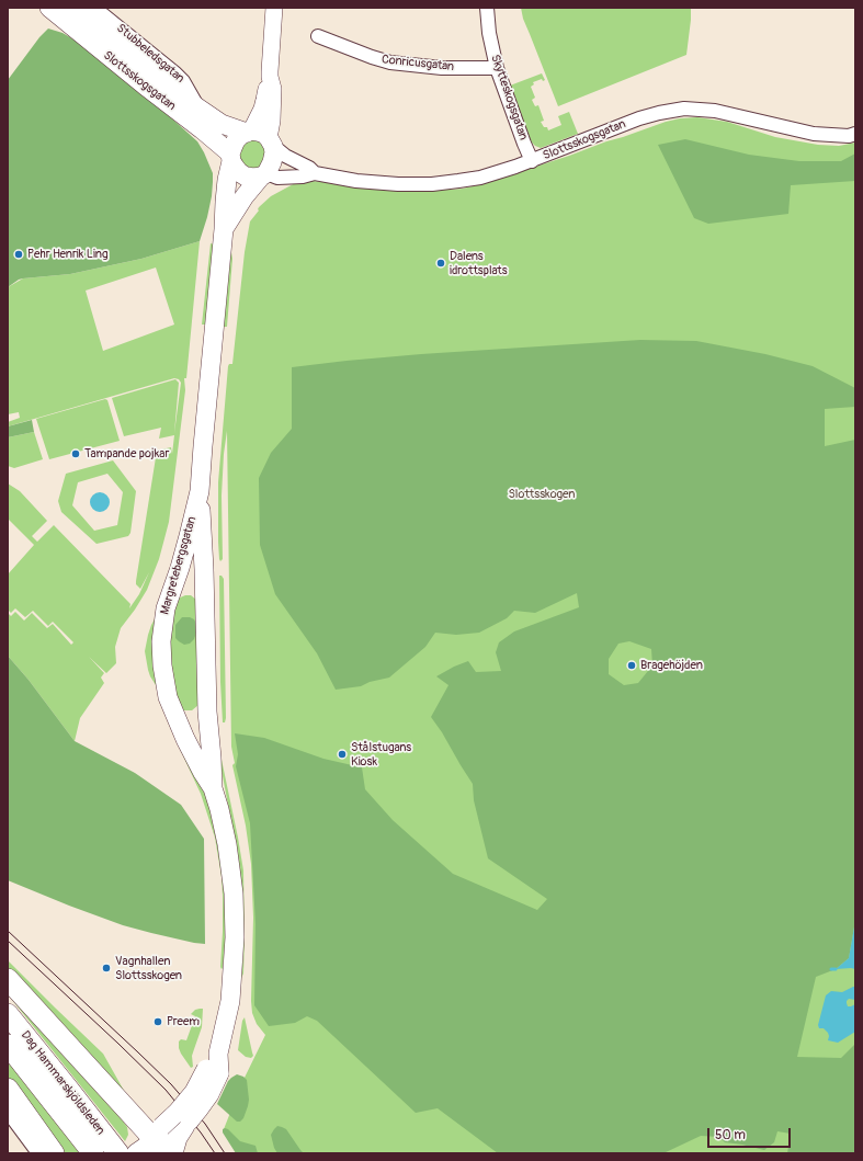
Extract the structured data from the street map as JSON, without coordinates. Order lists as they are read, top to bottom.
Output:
{
  "streets": {
    "main road": ["Slottsskogsgatan", "Margretebergsgatan", "Dag Hammarskjöldsleden"],
    "street": ["Stubbeledsgatan", "Conricusgatan", "Skytteskogsgatan"]
  },
  "crossings": [
    ["Stubbeledsgatan", "Slottsskogsgatan"],
    ["Conricusgatan", "Skytteskogsgatan"],
    ["Slottsskogsgatan", "Skytteskogsgatan"],
    ["Slottsskogsgatan", "Margretebergsgatan"]
  ],
  "parks": ["Slottsskogen"],
  "places": [
    "Pehr Henrik Ling",
    "Dalens idrottsplats",
    "Tampande pojkar",
    "Bragehöjden",
    "Stålstugans Kiosk",
    "Vagnhallen Slottsskogen",
    "Preem"
  ],
  "scale_bar": "50 m"
}
